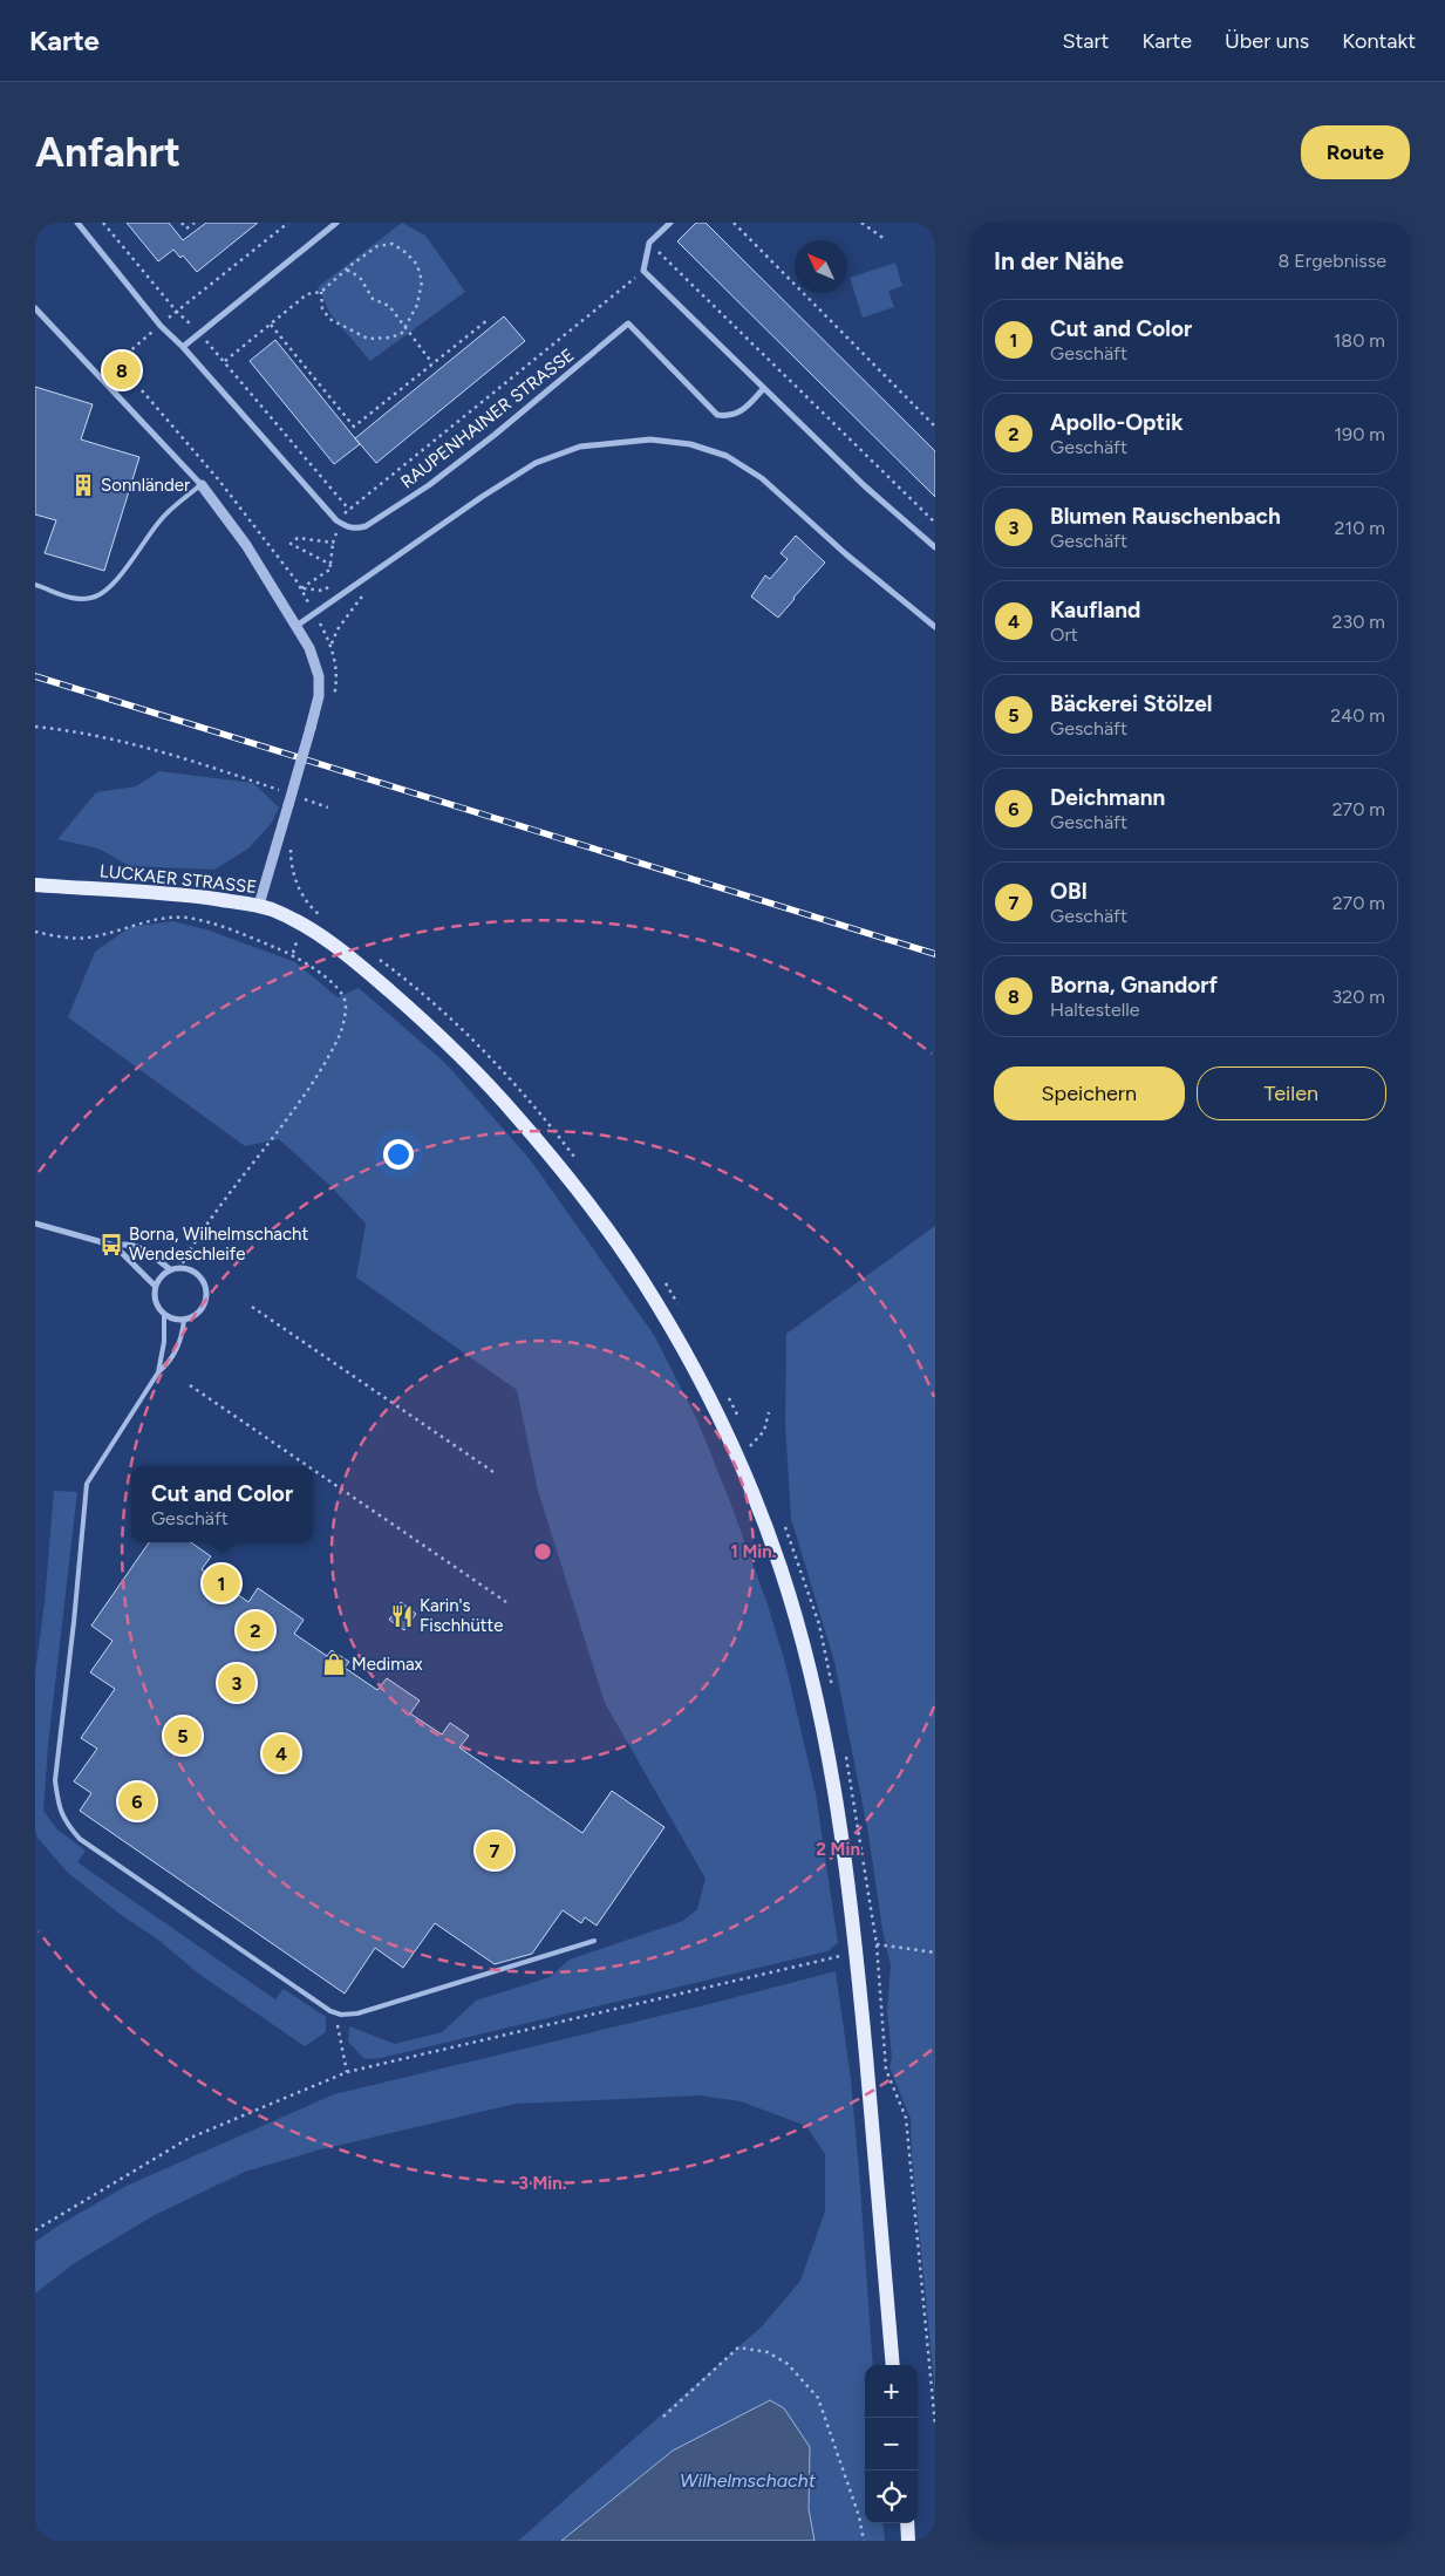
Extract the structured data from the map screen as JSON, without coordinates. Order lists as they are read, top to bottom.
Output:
{
  "streets": {
    "main road": ["LUCKAER STRASSE"],
    "street": ["RAUPENHAINER STRASSE"]
  },
  "water": ["Wilhelmschacht"],
  "places": {
    "building": ["Sonnländer"],
    "bus stop": ["Borna, Wilhelmschacht Wendeschleife"],
    "restaurant": ["Karin's Fischhütte"],
    "shop": ["Medimax"]
  },
  "north": "top left",
  "page": {
    "header": "Karte",
    "nav": [
      "Start",
      "Karte",
      "Über uns",
      "Kontakt"
    ],
    "buttons": [
      "Route",
      ["Speichern", "Teilen"]
    ],
    "title": "Anfahrt",
    "heading": ["In der Nähe", "8 Ergebnisse"],
    "list": [
      {
        "mark": "1",
        "name": "Cut and Color",
        "note": "Geschäft",
        "value": "180 m"
      },
      {
        "mark": "2",
        "name": "Apollo-Optik",
        "note": "Geschäft",
        "value": "190 m"
      },
      {
        "mark": "3",
        "name": "Blumen Rauschenbach",
        "note": "Geschäft",
        "value": "210 m"
      },
      {
        "mark": "4",
        "name": "Kaufland",
        "note": "Ort",
        "value": "230 m"
      },
      {
        "mark": "5",
        "name": "Bäckerei Stölzel",
        "note": "Geschäft",
        "value": "240 m"
      },
      {
        "mark": "6",
        "name": "Deichmann",
        "note": "Geschäft",
        "value": "270 m"
      },
      {
        "mark": "7",
        "name": "OBI",
        "note": "Geschäft",
        "value": "270 m"
      },
      {
        "mark": "8",
        "name": "Borna, Gnandorf",
        "note": "Haltestelle",
        "value": "320 m"
      }
    ],
    "pins": [
      "8",
      "1",
      "2",
      "3",
      "5",
      "4",
      "6",
      "7"
    ],
    "popup": ["Cut and Color", "Geschäft"],
    "map_buttons": ["+", "−"]
  },
  "rings": ["1 Min.", "2 Min.", "3 Min."]
}
